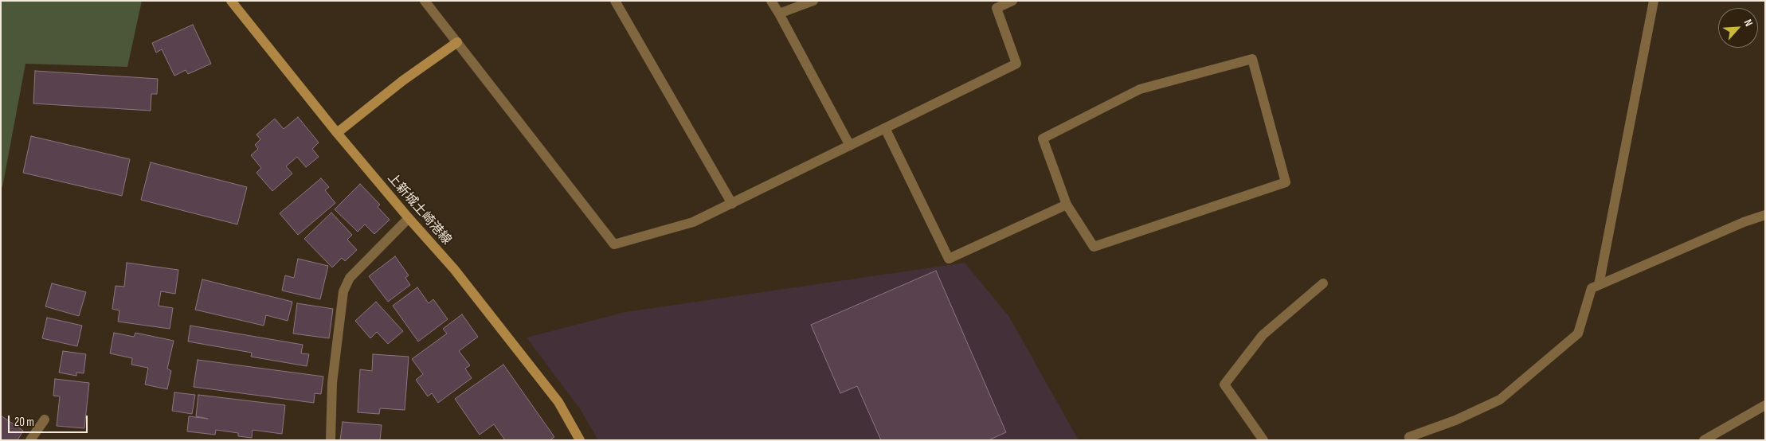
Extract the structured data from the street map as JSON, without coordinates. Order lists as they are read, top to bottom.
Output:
{
  "streets": {
    "main road": ["上新城土崎港線"]
  },
  "scale_bar": "20 m",
  "north": "top right"
}
